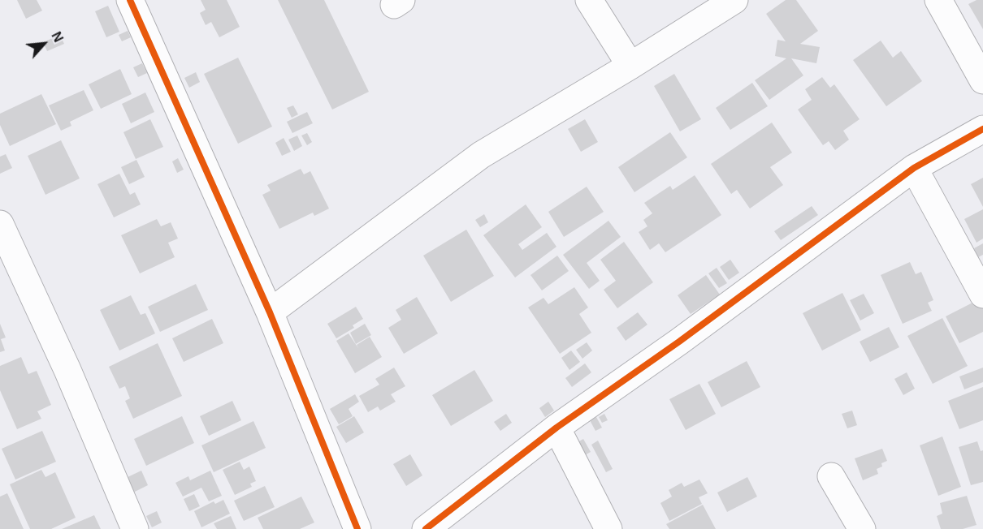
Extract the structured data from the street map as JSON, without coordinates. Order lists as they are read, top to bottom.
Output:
{
  "north": "top right"
}
